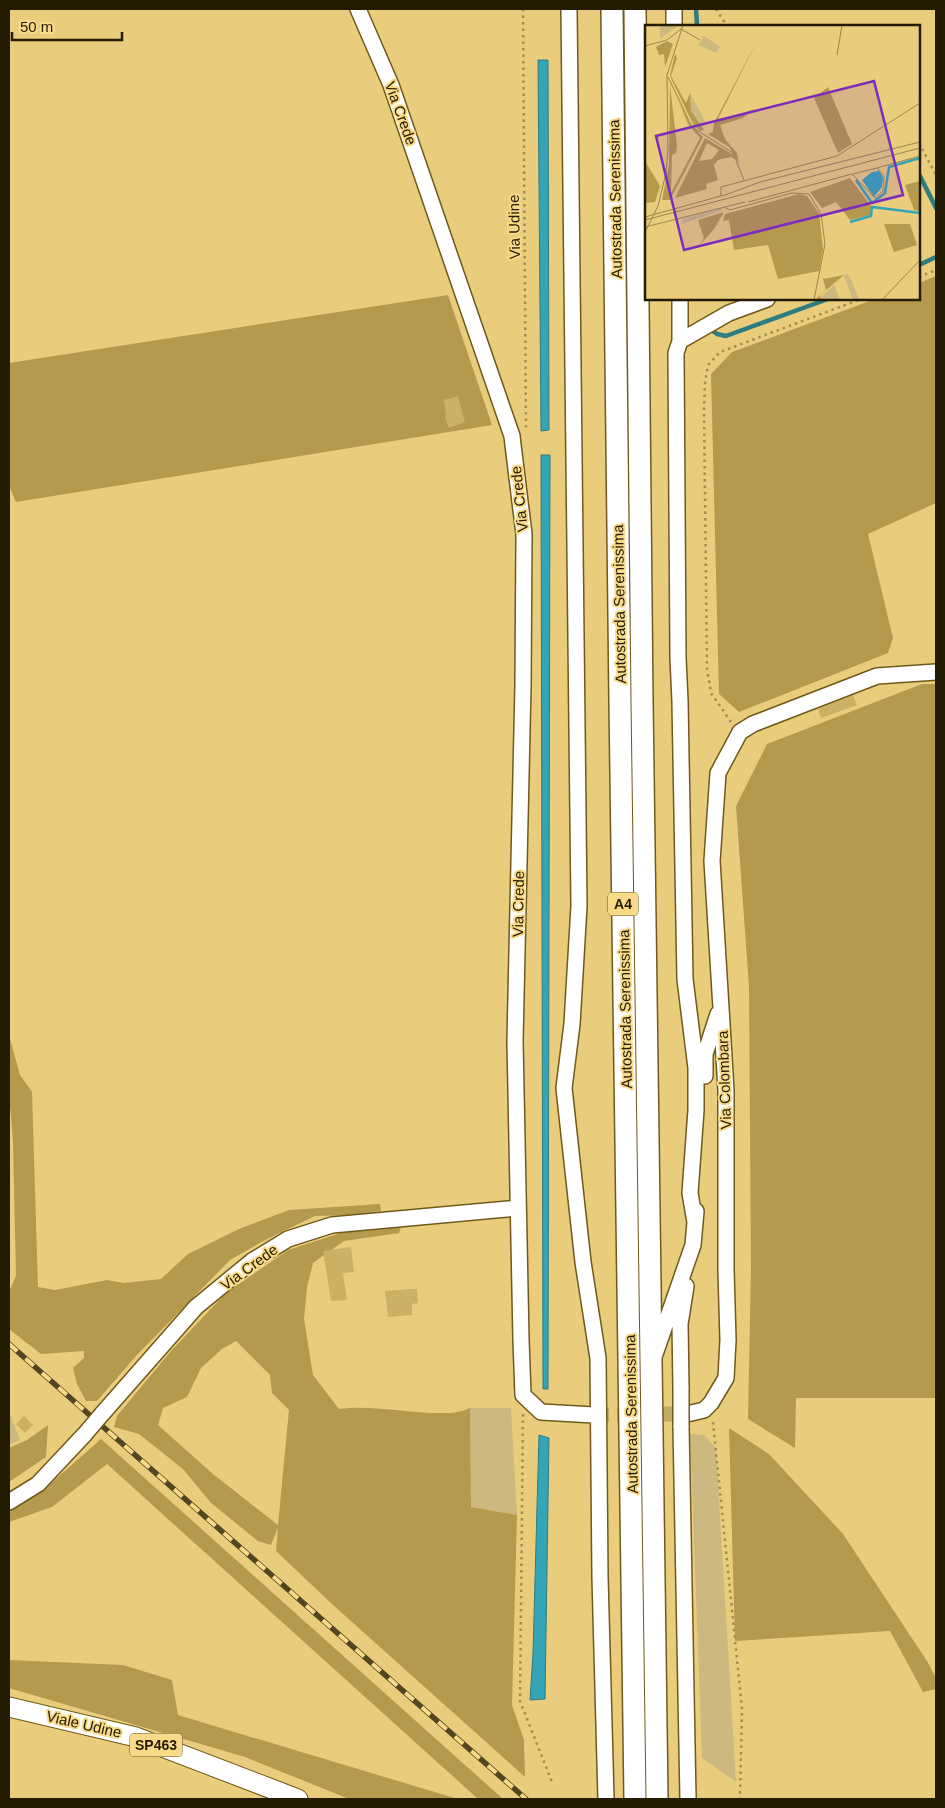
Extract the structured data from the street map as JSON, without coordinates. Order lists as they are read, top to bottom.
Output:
{
  "streets": {
    "highway": ["Autostrada Serenissima", "A4"],
    "main road": ["Viale Udine", "SP463"],
    "street": ["Via Crede", "Via Colombara"],
    "path": ["Via Udine"]
  },
  "crossings": [
    ["Via Crede", "Via Udine"]
  ],
  "scale_bar": "50 m"
}
